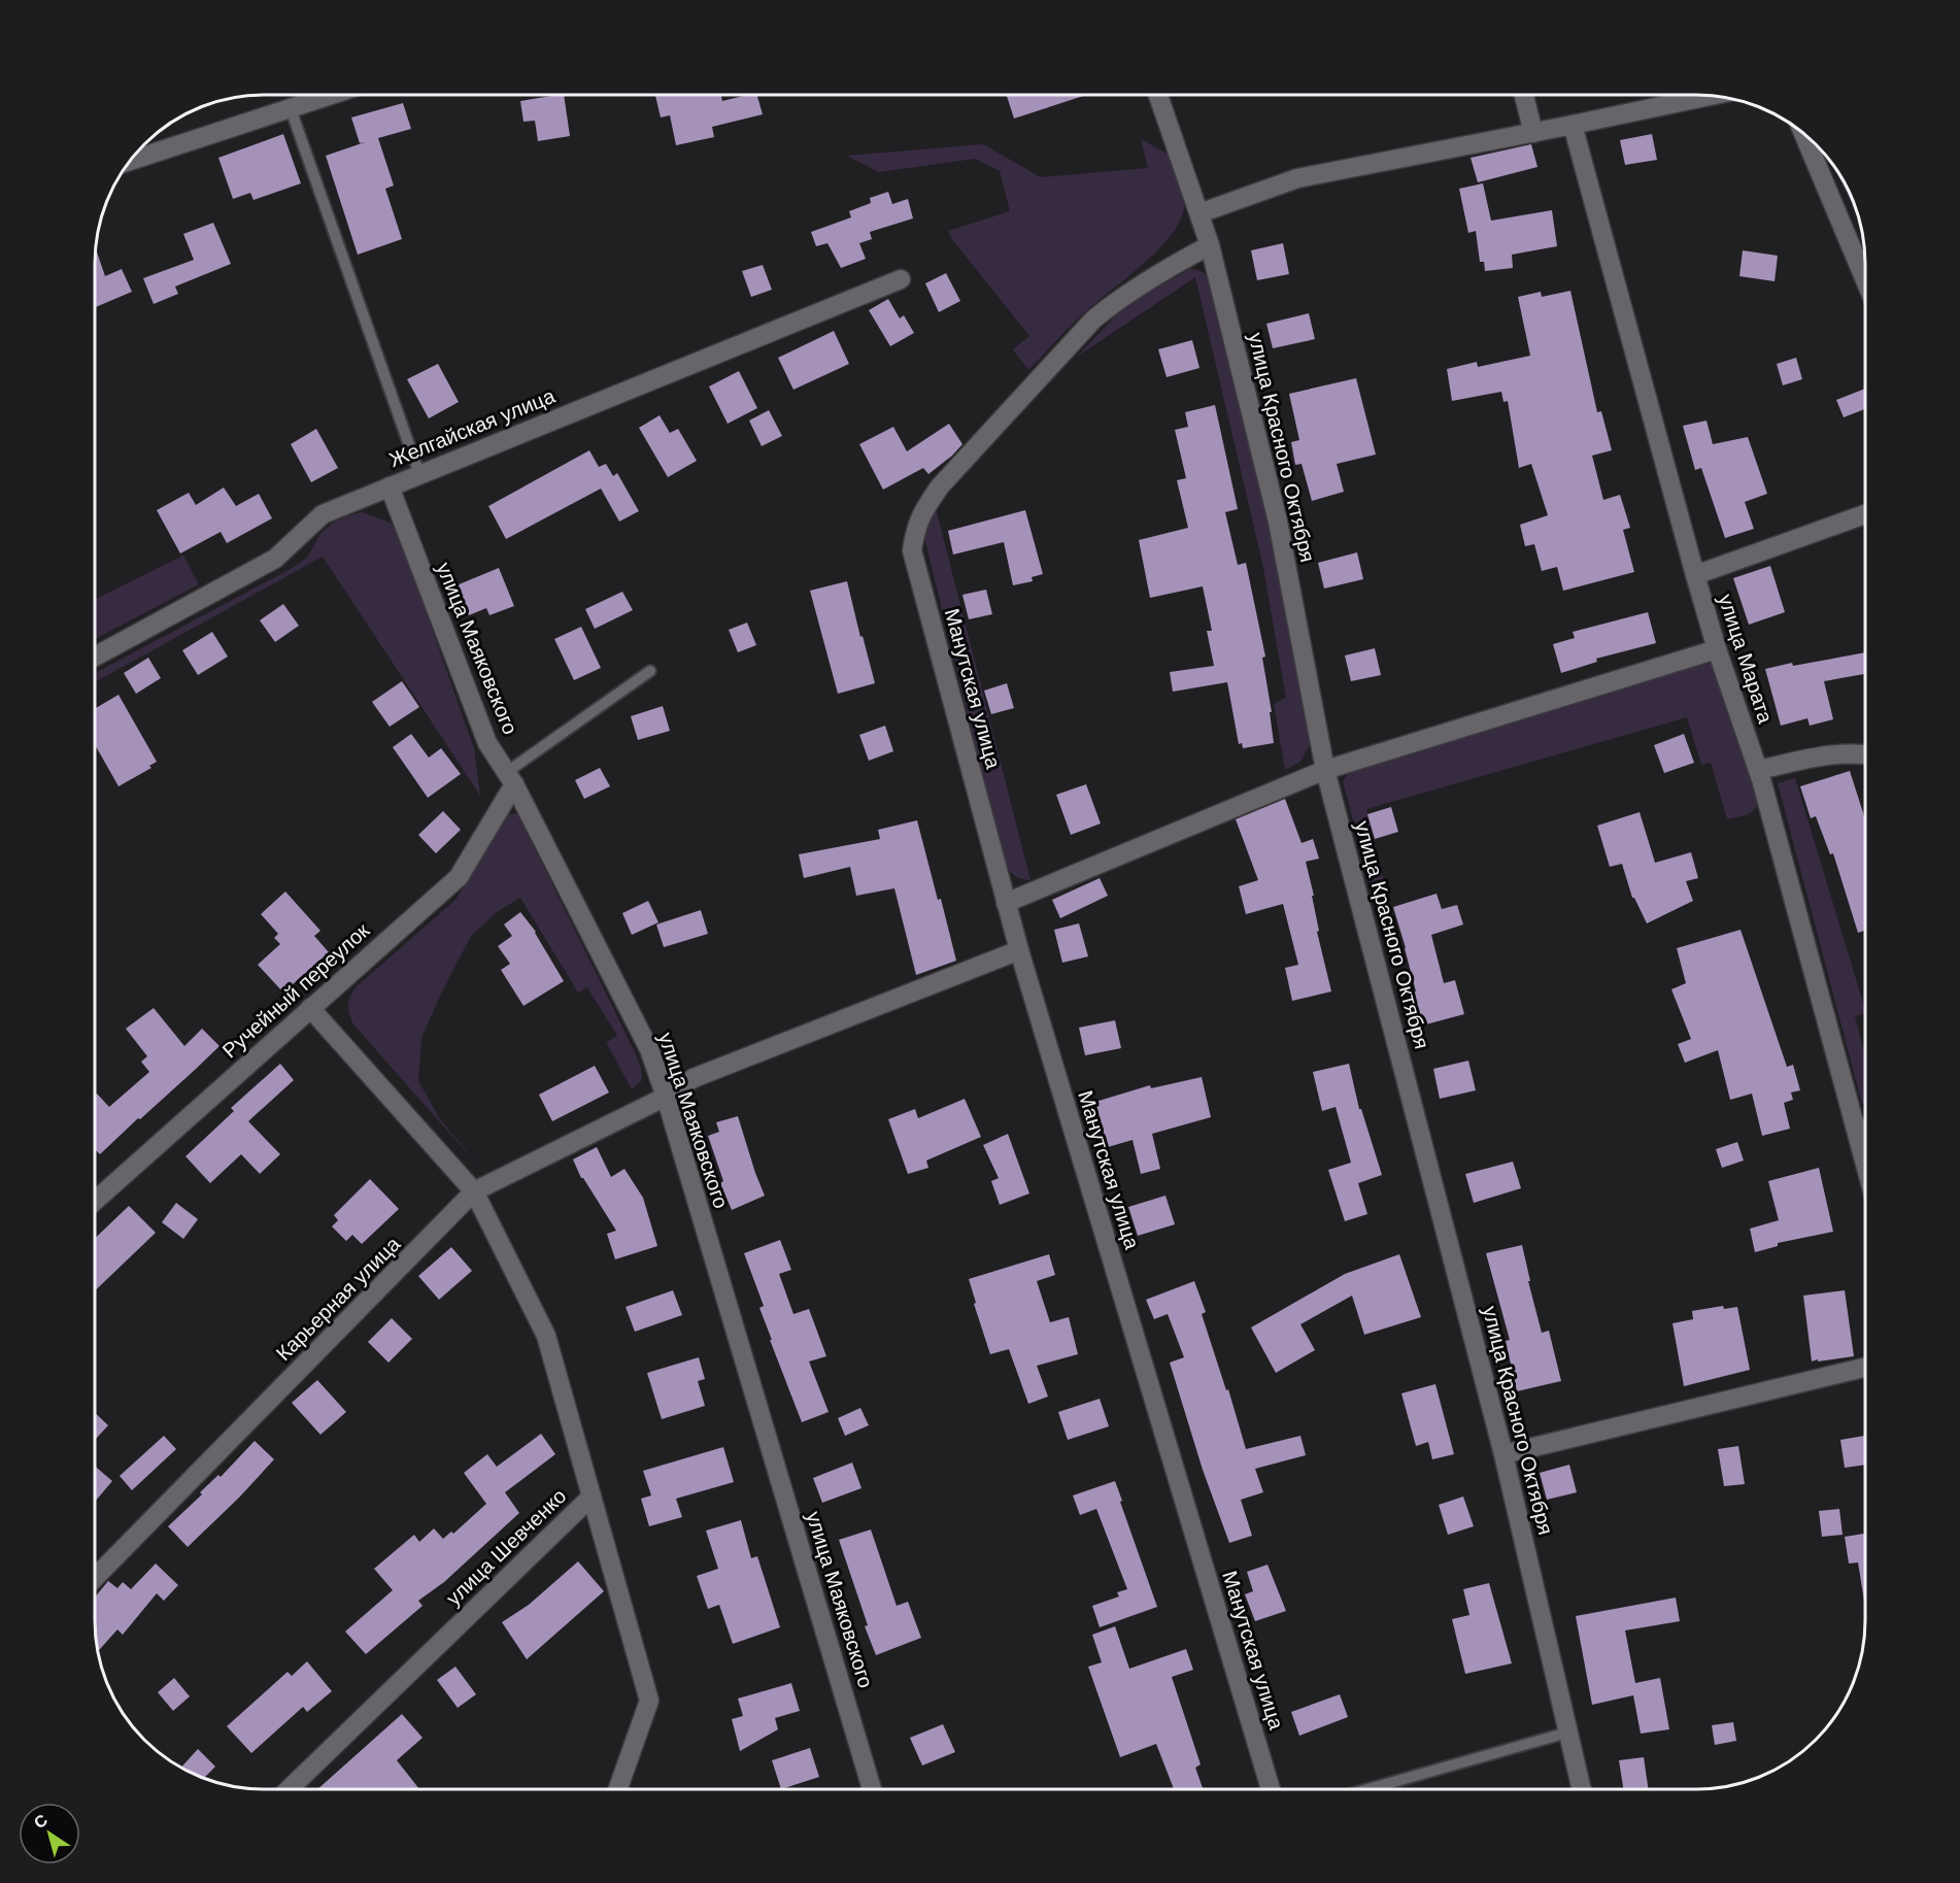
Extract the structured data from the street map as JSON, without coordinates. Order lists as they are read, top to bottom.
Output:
{
  "streets": {
    "street": [
      "Желгайская улица",
      "улица Красного Октября",
      "улица Маяковского",
      "улица Марата",
      "Манутская улица",
      "Ручейный переулок",
      "Карьерная улица",
      "улица Шевченко"
    ]
  },
  "crossings": [
    ["Желгайская улица", "улица Маяковского"],
    ["улица Красного Октября", "Манутская улица"],
    ["улица Маяковского", "Ручейный переулок"],
    ["улица Маяковского", "Карьерная улица"],
    ["Манутская улица", "Карьерная улица"]
  ],
  "north": "top left"
}
